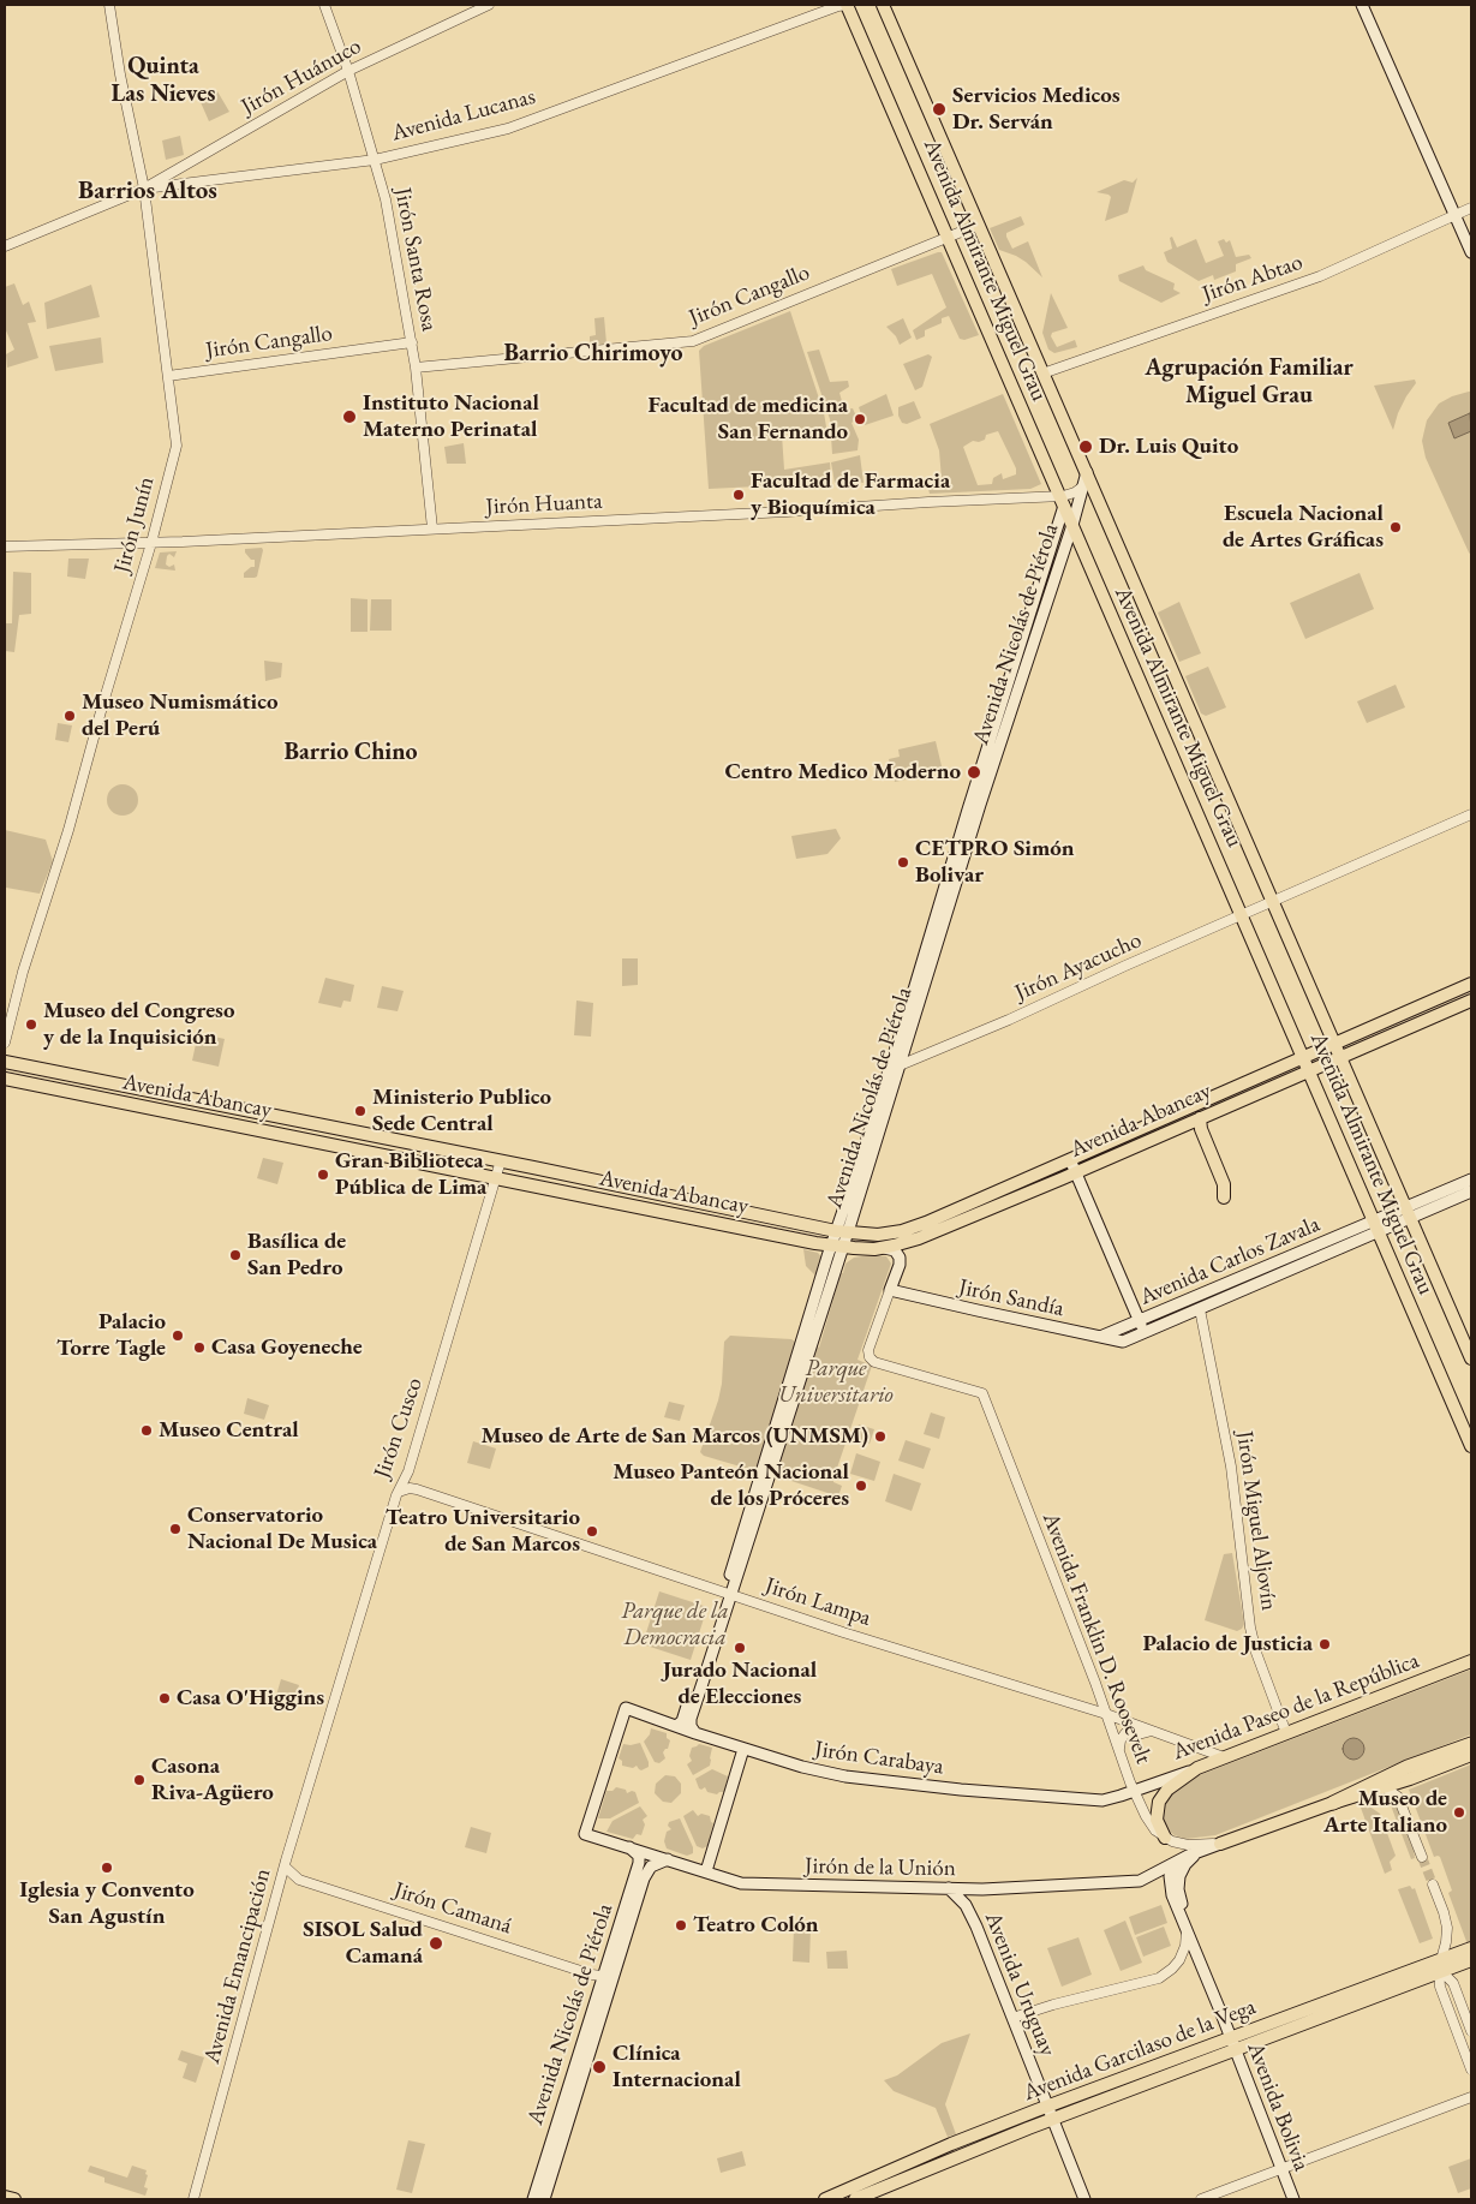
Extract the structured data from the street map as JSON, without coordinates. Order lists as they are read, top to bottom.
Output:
{
  "streets": {
    "main road": [
      "Avenida Almirante Miguel Grau",
      "Avenida Nicolás de Piérola",
      "Avenida Abancay",
      "Avenida Carlos Zavala",
      "Jirón Sandía",
      "Avenida Paseo de la República",
      "Jirón Carabaya",
      "Jirón de la Unión",
      "Avenida Uruguay",
      "Avenida Garcilaso de la Vega",
      "Avenida Bolivia"
    ],
    "street": [
      "Jirón Huánuco",
      "Avenida Lucanas",
      "Jirón Santa Rosa",
      "Jirón Abtao",
      "Jirón Cangallo",
      "Jirón Huanta",
      "Jirón Junín",
      "Jirón Ayacucho",
      "Jirón Cusco",
      "Jirón Miguel Aljovín",
      "Jirón Lampa",
      "Avenida Franklin D. Roosevelt",
      "Jirón Camaná",
      "Avenida Emancipación"
    ]
  },
  "crossings": [
    ["Jirón Huánuco", "Avenida Lucanas"],
    ["Jirón Huánuco", "Jirón Santa Rosa"],
    ["Jirón Huánuco", "Jirón Junín"],
    ["Avenida Lucanas", "Jirón Santa Rosa"],
    ["Avenida Lucanas", "Avenida Almirante Miguel Grau"],
    ["Avenida Lucanas", "Jirón Junín"],
    ["Jirón Santa Rosa", "Jirón Cangallo"],
    ["Jirón Santa Rosa", "Jirón Huanta"],
    ["Avenida Almirante Miguel Grau", "Jirón Abtao"],
    ["Avenida Almirante Miguel Grau", "Jirón Cangallo"],
    ["Avenida Almirante Miguel Grau", "Jirón Huanta"],
    ["Avenida Almirante Miguel Grau", "Avenida Nicolás de Piérola"],
    ["Avenida Almirante Miguel Grau", "Jirón Ayacucho"],
    ["Avenida Almirante Miguel Grau", "Avenida Abancay"],
    ["Avenida Almirante Miguel Grau", "Avenida Carlos Zavala"],
    ["Jirón Cangallo", "Jirón Junín"],
    ["Jirón Huanta", "Jirón Junín"],
    ["Jirón Huanta", "Avenida Nicolás de Piérola"],
    ["Avenida Nicolás de Piérola", "Jirón Ayacucho"],
    ["Avenida Nicolás de Piérola", "Avenida Abancay"],
    ["Avenida Nicolás de Piérola", "Jirón Lampa"],
    ["Avenida Nicolás de Piérola", "Jirón Carabaya"],
    ["Avenida Nicolás de Piérola", "Jirón de la Unión"],
    ["Avenida Nicolás de Piérola", "Jirón Camaná"],
    ["Avenida Abancay", "Jirón Cusco"],
    ["Avenida Carlos Zavala", "Jirón Sandía"],
    ["Avenida Carlos Zavala", "Jirón Miguel Aljovín"],
    ["Jirón Sandía", "Avenida Franklin D. Roosevelt"],
    ["Jirón Cusco", "Jirón Lampa"],
    ["Jirón Cusco", "Avenida Emancipación"],
    ["Jirón Miguel Aljovín", "Avenida Paseo de la República"],
    ["Jirón Lampa", "Avenida Franklin D. Roosevelt"],
    ["Jirón Lampa", "Avenida Paseo de la República"],
    ["Avenida Franklin D. Roosevelt", "Avenida Paseo de la República"],
    ["Avenida Franklin D. Roosevelt", "Jirón Carabaya"],
    ["Avenida Paseo de la República", "Jirón Carabaya"],
    ["Jirón Carabaya", "Jirón de la Unión"],
    ["Jirón de la Unión", "Avenida Uruguay"],
    ["Jirón de la Unión", "Avenida Bolivia"],
    ["Jirón Camaná", "Avenida Emancipación"],
    ["Avenida Uruguay", "Avenida Garcilaso de la Vega"],
    ["Avenida Garcilaso de la Vega", "Avenida Bolivia"]
  ],
  "districts": [
    "Quinta Las Nieves",
    "Barrios Altos",
    "Barrio Chirimoyo",
    "Agrupación Familiar Miguel Grau",
    "Barrio Chino"
  ],
  "parks": ["Parque Universitario", "Parque de la Democracia"],
  "places": [
    "Servicios Medicos Dr. Serván",
    "Instituto Nacional Materno Perinatal",
    "Facultad de medicina San Fernando",
    "Dr. Luis Quito",
    "Facultad de Farmacia y Bioquímica",
    "Escuela Nacional de Artes Gráficas",
    "Museo Numismático del Perú",
    "Centro Medico Moderno",
    "CETPRO Simón Bolivar",
    "Museo del Congreso y de la Inquisición",
    "Ministerio Publico Sede Central",
    "Gran Biblioteca Pública de Lima",
    "Basílica de San Pedro",
    "Palacio Torre Tagle",
    "Casa Goyeneche",
    "Museo Central",
    "Museo de Arte de San Marcos (UNMSM)",
    "Museo Panteón Nacional de los Próceres",
    "Conservatorio Nacional De Musica",
    "Teatro Universitario de San Marcos",
    "Palacio de Justicia",
    "Jurado Nacional de Elecciones",
    "Casa O'Higgins",
    "Casona Riva-Agüero",
    "Museo de Arte Italiano",
    "Iglesia y Convento San Agustín",
    "Teatro Colón",
    "SISOL Salud Camaná",
    "Clínica Internacional"
  ]
}
